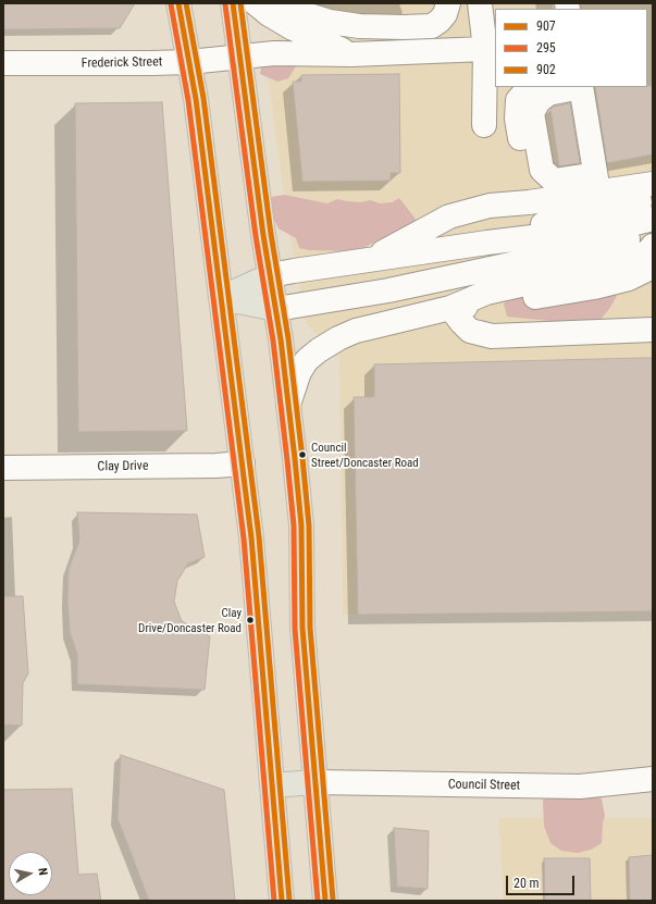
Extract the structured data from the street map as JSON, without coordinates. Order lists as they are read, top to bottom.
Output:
{
  "streets": {
    "street": ["Frederick Street", "Clay Drive", "Council Street"]
  },
  "places": ["Council Street/Doncaster Road", "Clay Drive/Doncaster Road"],
  "lines": ["transit line 907", "transit line 902", "transit line 295"],
  "legend": ["907", "295", "902"],
  "scale_bar": "20 m",
  "north": "right"
}
